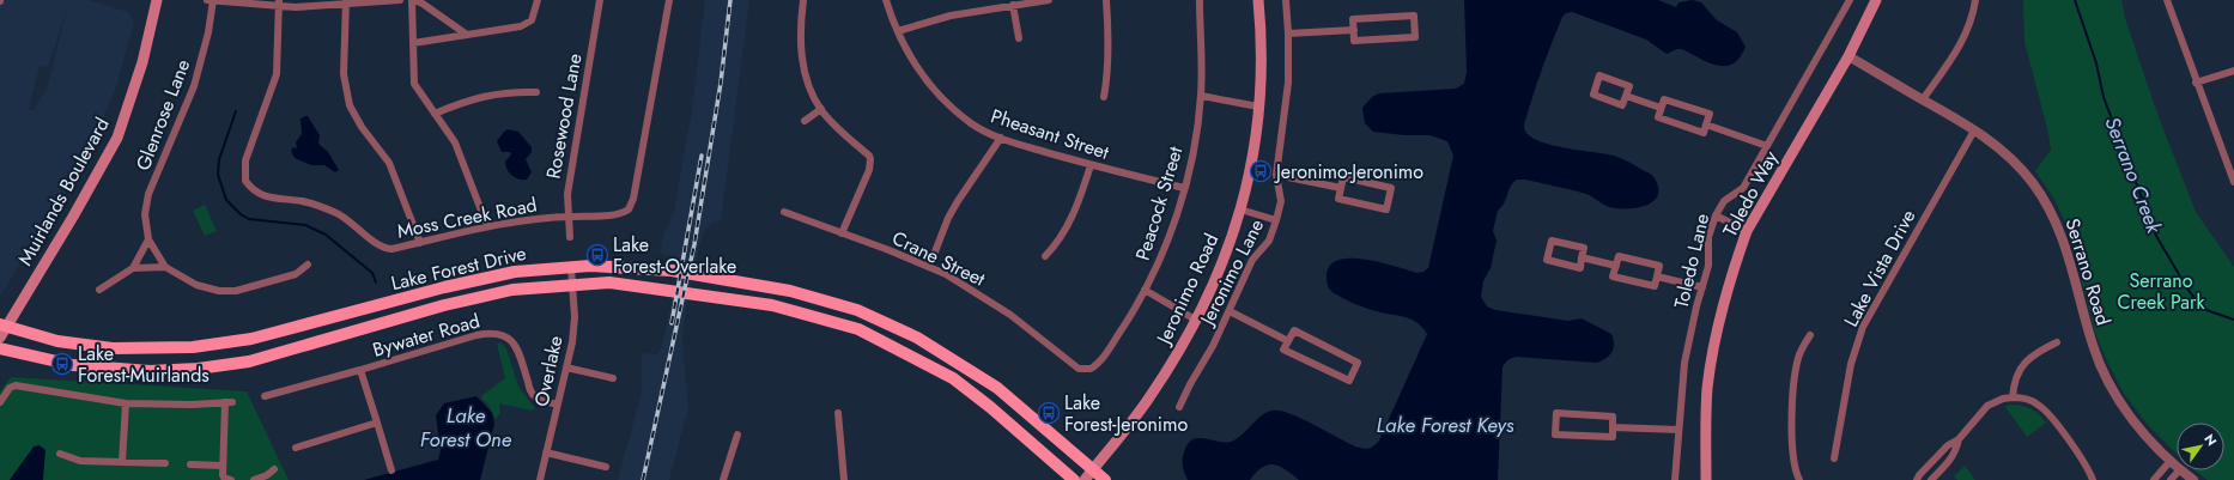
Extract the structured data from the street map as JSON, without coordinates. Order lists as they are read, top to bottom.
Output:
{
  "streets": {
    "main road": [
      "Muirlands Boulevard",
      "Toledo Way",
      "Lake Forest Drive",
      "Jeronimo Road"
    ],
    "street": [
      "Glenrose Lane",
      "Rosewood Lane",
      "Pheasant Street",
      "Peacock Street",
      "Moss Creek Road",
      "Crane Street",
      "Toledo Lane",
      "Lake Vista Drive",
      "Jeronimo Lane",
      "Serrano Road",
      "Bywater Road",
      "Overlake"
    ]
  },
  "crossings": [
    ["Rosewood Lane", "Moss Creek Road"],
    ["Pheasant Street", "Peacock Street"],
    ["Muirlands Boulevard", "Lake Forest Drive"],
    ["Toledo Way", "Serrano Road"],
    ["Peacock Street", "Crane Street"],
    ["Lake Forest Drive", "Jeronimo Road"],
    ["Lake Forest Drive", "Overlake"],
    ["Lake Vista Drive", "Serrano Road"],
    ["Bywater Road", "Overlake"]
  ],
  "water": ["Serrano Creek", "Lake Forest One", "Lake Forest Keys"],
  "parks": ["Serrano Creek Park"],
  "places": {
    "bus stop": [
      "Jeronimo-Jeronimo",
      "Lake Forest-Overlake",
      "Lake Forest-Muirlands",
      "Lake Forest-Jeronimo"
    ]
  },
  "north": "top right"
}
